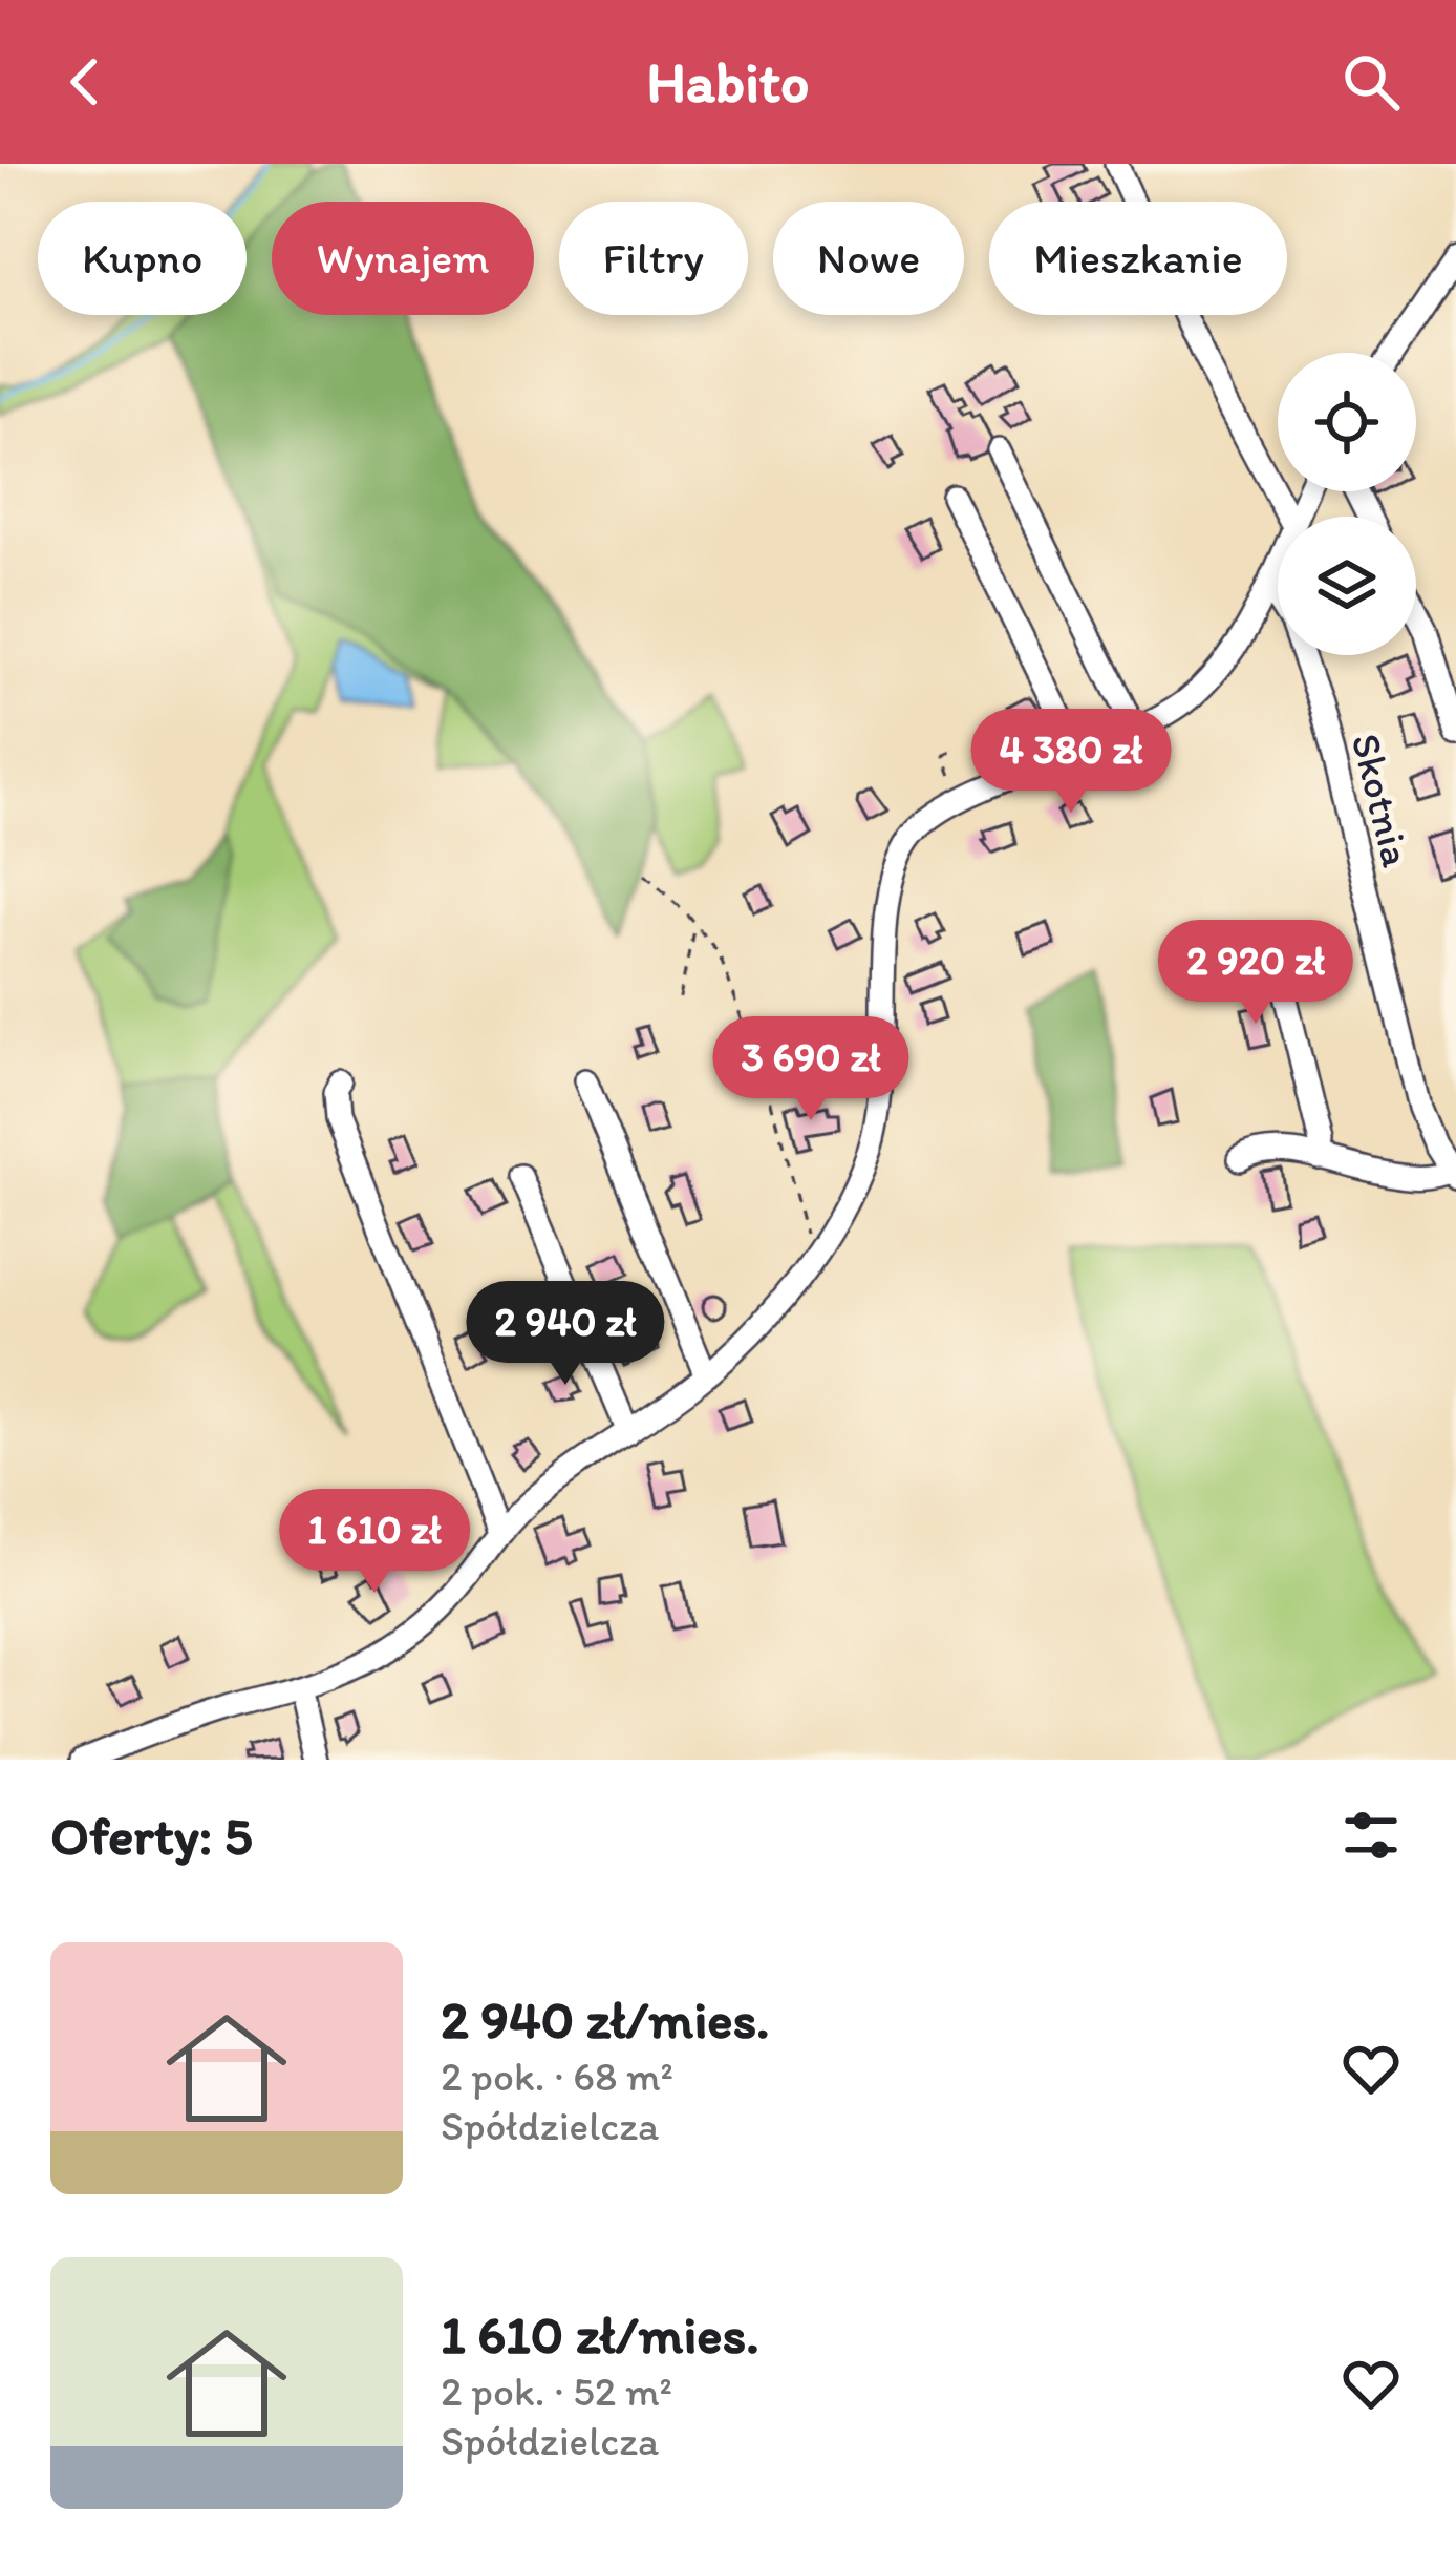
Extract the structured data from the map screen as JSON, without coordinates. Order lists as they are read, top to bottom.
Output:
{
  "streets": {
    "street": ["Skotnia"]
  },
  "page": {
    "header": "Habito",
    "chip": [
      "Kupno",
      "Wynajem",
      "Filtry",
      "Nowe",
      "Mieszkanie"
    ],
    "price": [
      "4 380 zł",
      "2 920 zł",
      "3 690 zł",
      "2 940 zł",
      "1 610 zł"
    ],
    "heading": "Oferty: 5",
    "list": [
      {
        "name": "2 940 zł/mies.",
        "note": "2 pok. · 68 m² · Spółdzielcza"
      },
      {
        "name": "1 610 zł/mies.",
        "note": "2 pok. · 52 m² · Spółdzielcza"
      }
    ]
  }
}
